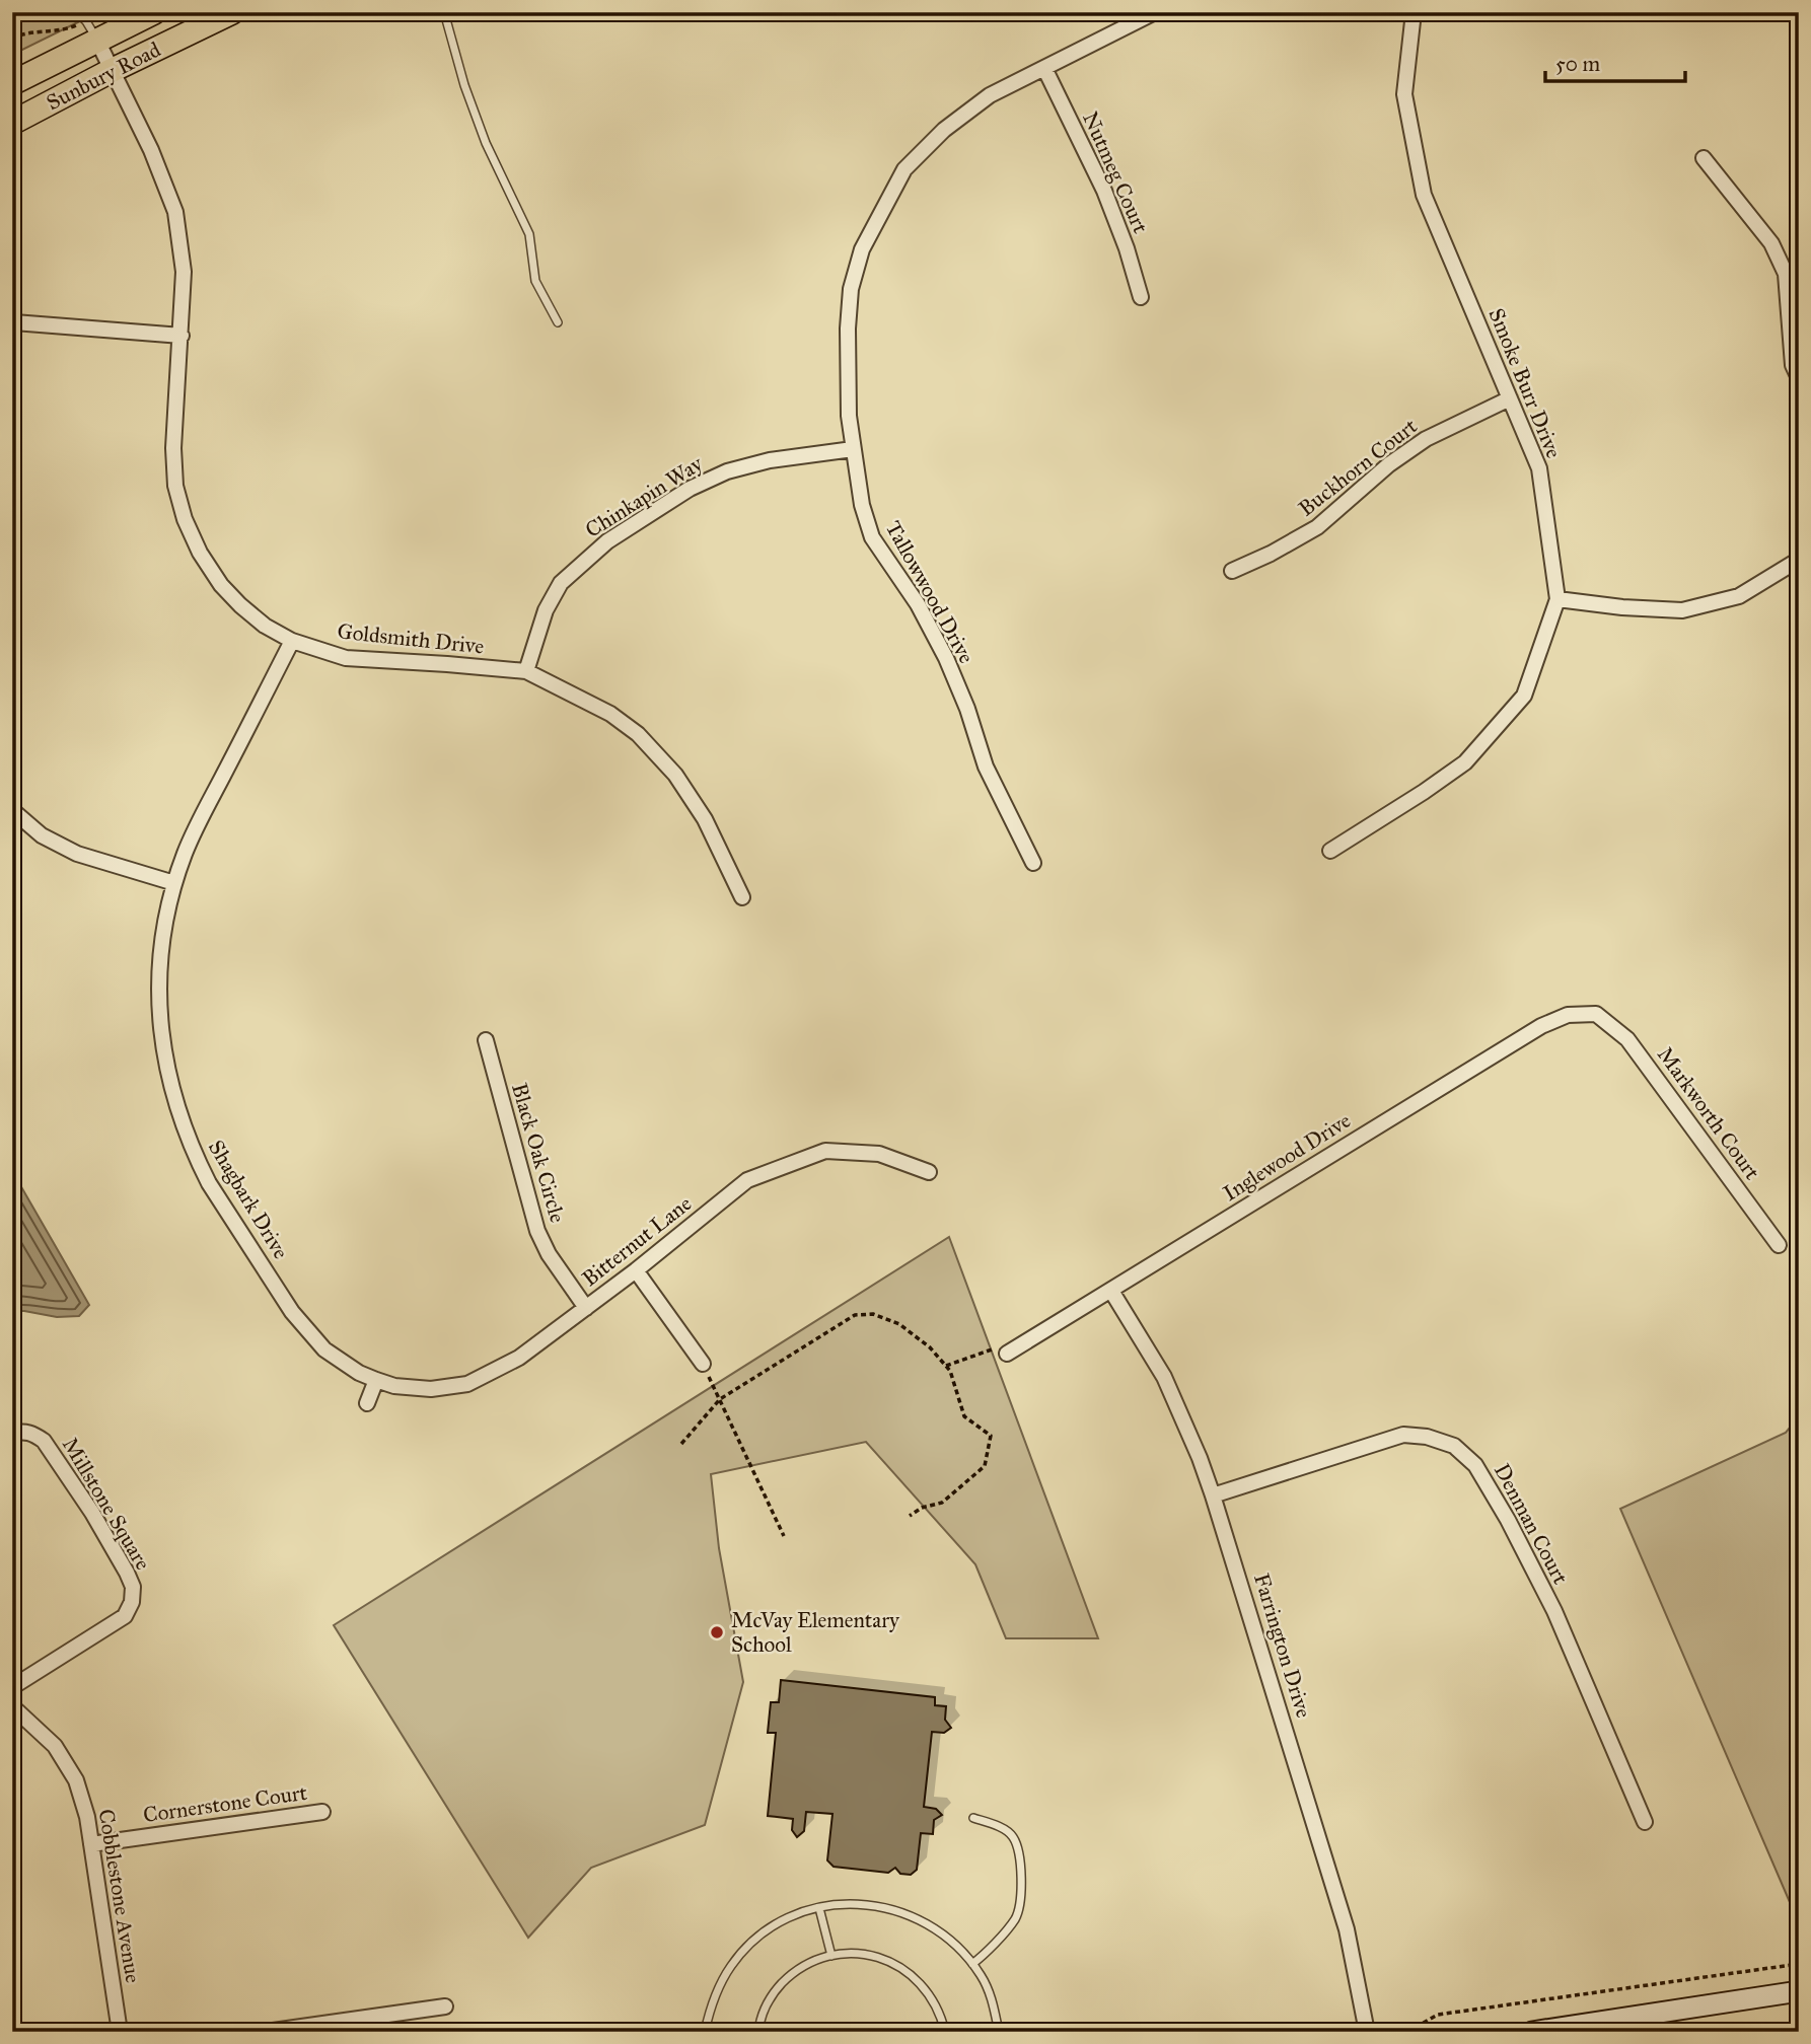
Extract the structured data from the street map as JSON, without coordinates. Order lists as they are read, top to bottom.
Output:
{
  "streets": {
    "main road": ["Sunbury Road"],
    "street": [
      "Nutmeg Court",
      "Smoke Burr Drive",
      "Buckhorn Court",
      "Chinkapin Way",
      "Tallowwood Drive",
      "Goldsmith Drive",
      "Markworth Court",
      "Black Oak Circle",
      "Inglewood Drive",
      "Shagbark Drive",
      "Bitternut Lane",
      "Millstone Square",
      "Denman Court",
      "Farrington Drive",
      "Cornerstone Court",
      "Cobblestone Avenue"
    ]
  },
  "crossings": [
    ["Sunbury Road", "Goldsmith Drive"],
    ["Nutmeg Court", "Tallowwood Drive"],
    ["Smoke Burr Drive", "Buckhorn Court"],
    ["Chinkapin Way", "Tallowwood Drive"],
    ["Chinkapin Way", "Goldsmith Drive"],
    ["Goldsmith Drive", "Shagbark Drive"],
    ["Markworth Court", "Inglewood Drive"],
    ["Black Oak Circle", "Bitternut Lane"],
    ["Inglewood Drive", "Farrington Drive"],
    ["Shagbark Drive", "Bitternut Lane"],
    ["Denman Court", "Farrington Drive"],
    ["Cornerstone Court", "Cobblestone Avenue"]
  ],
  "places": ["McVay Elementary School"],
  "scale_bar": "50 m"
}
